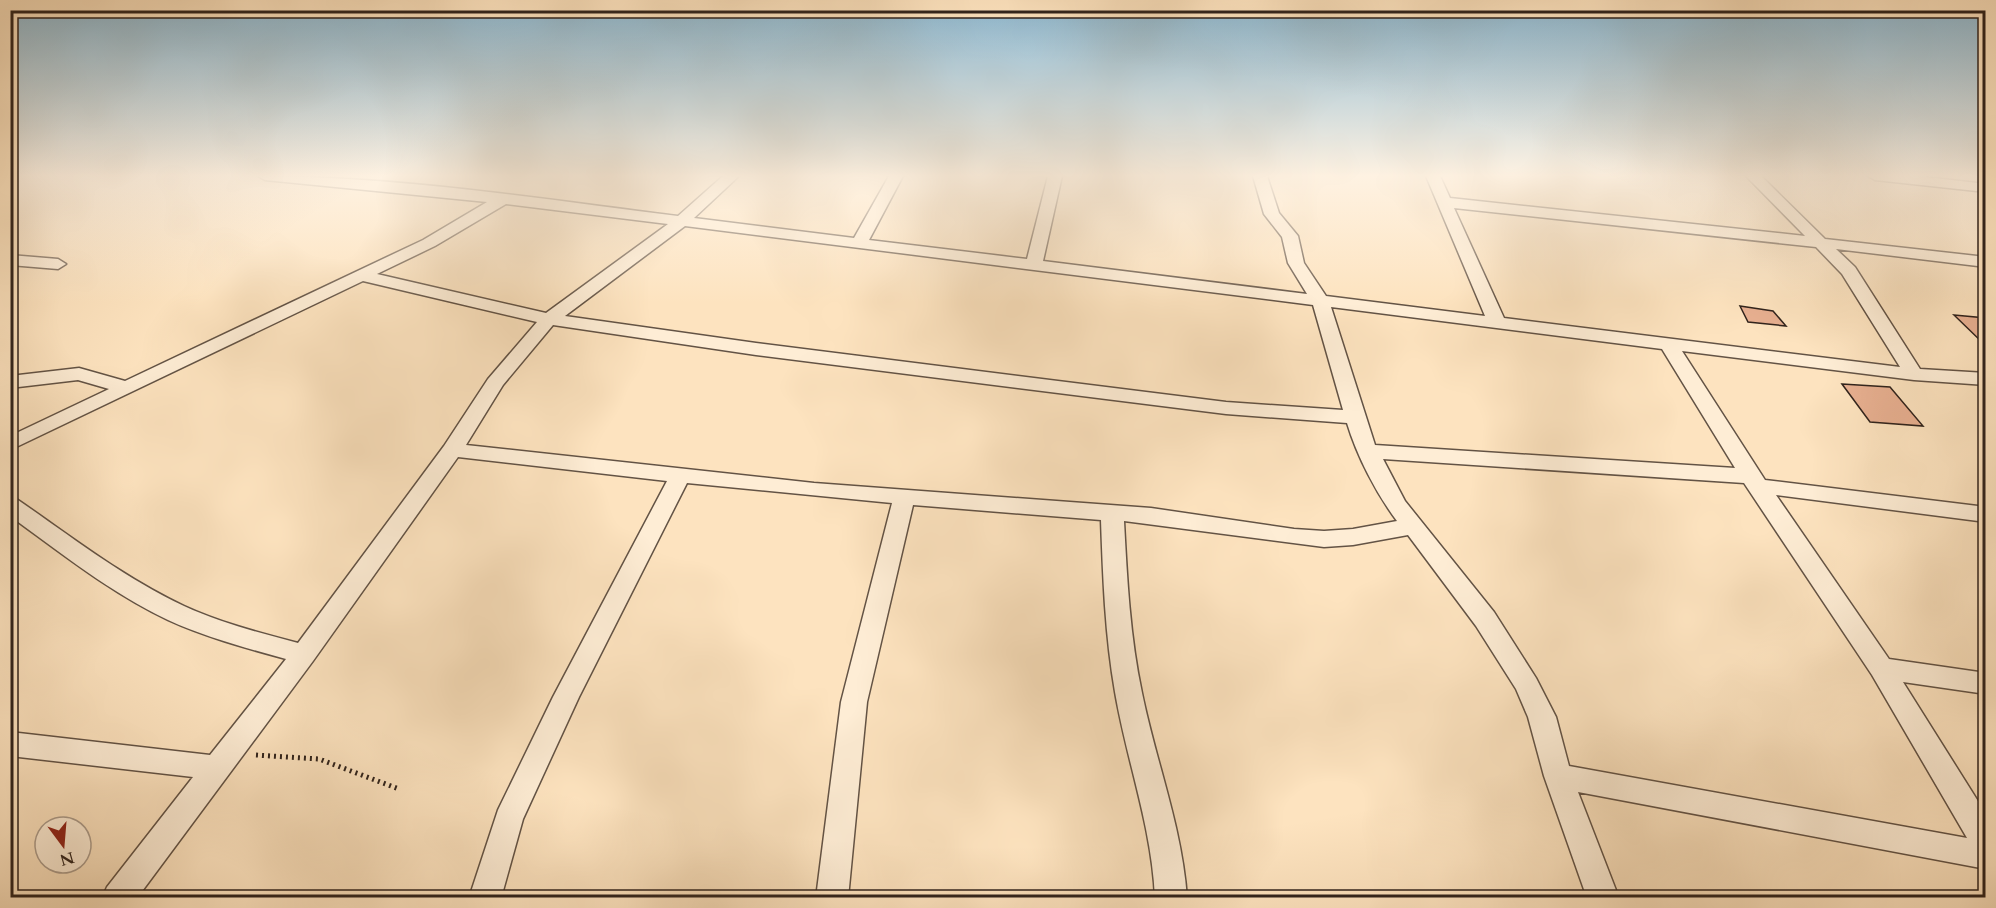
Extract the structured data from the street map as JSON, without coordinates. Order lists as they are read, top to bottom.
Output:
{
  "north": "bottom"
}
